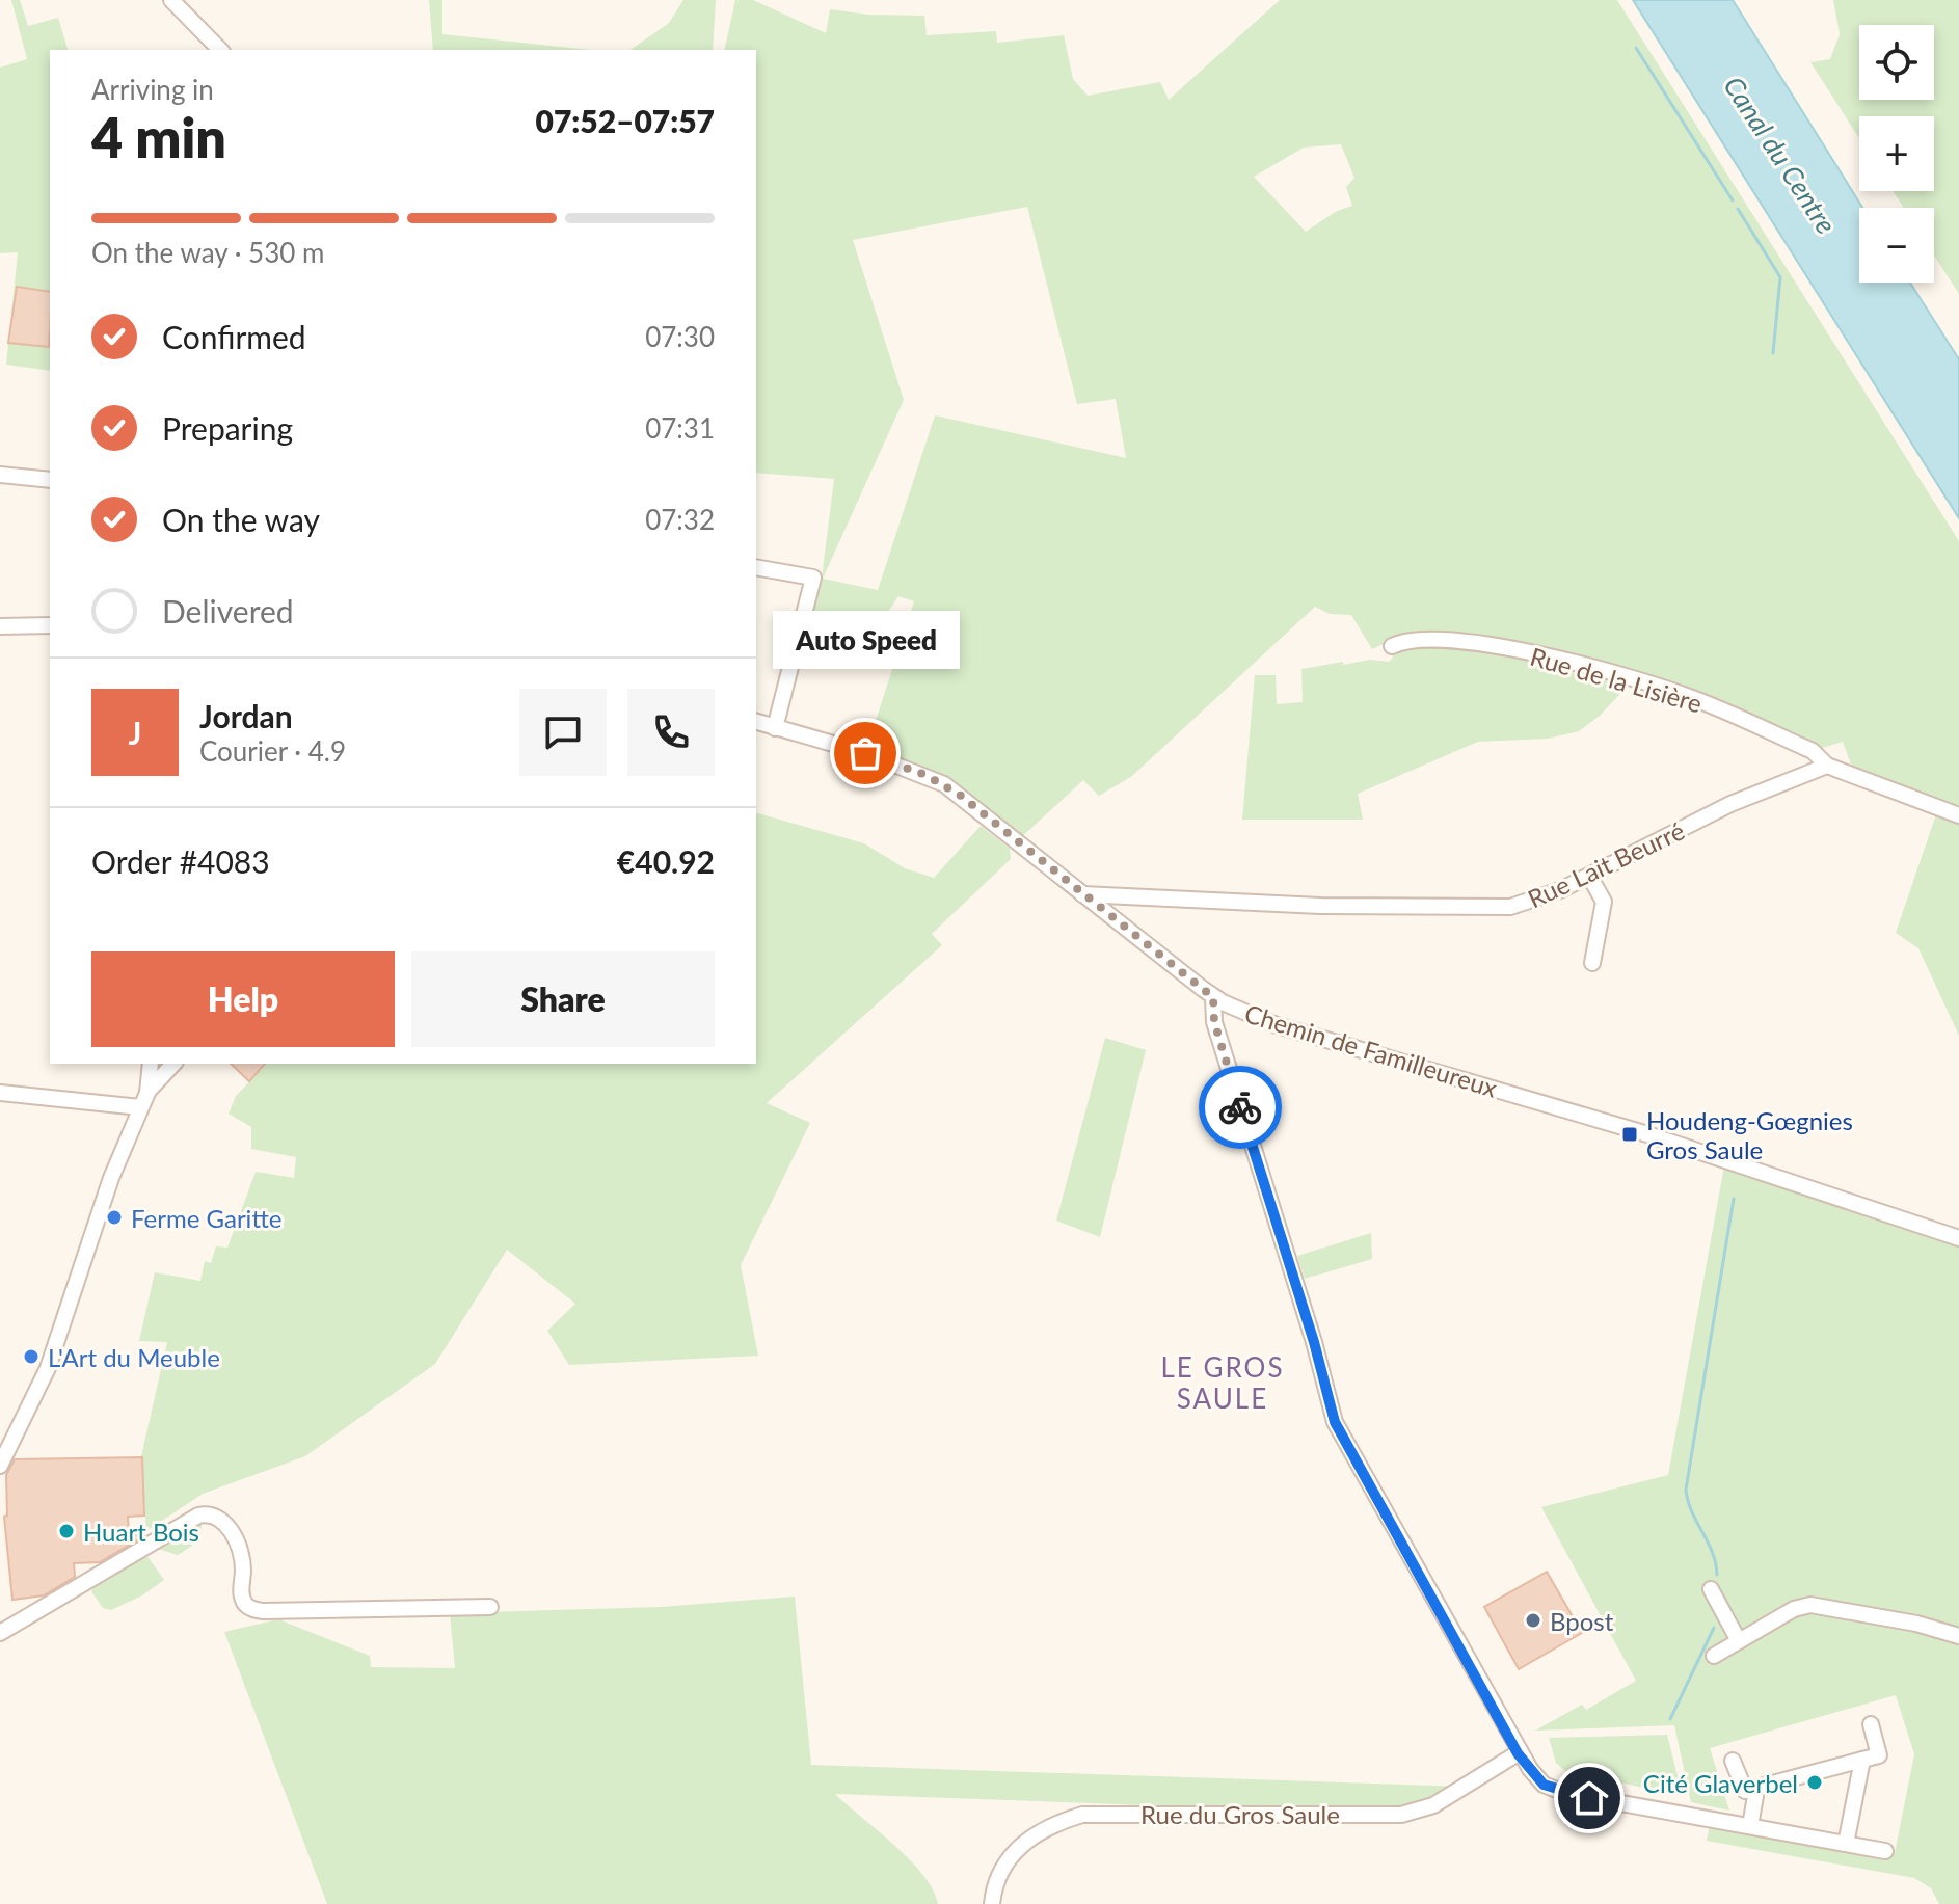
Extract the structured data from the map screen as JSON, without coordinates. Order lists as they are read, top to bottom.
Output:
{
  "streets": {
    "street": [
      "Rue de la Lisière",
      "Rue Lait Beurré",
      "Chemin de Familleureux",
      "Rue du Gros Saule"
    ]
  },
  "crossings": [
    ["Rue de la Lisière", "Rue Lait Beurré"],
    ["Rue Lait Beurré", "Chemin de Familleureux"]
  ],
  "districts": ["LE GROS SAULE"],
  "water": ["Canal du Centre"],
  "places": {
    "other": [
      "Auto Speed",
      "Ferme Garitte",
      "L'Art du Meuble",
      "Huart Bois",
      "Bpost",
      "Cité Glaverbel"
    ],
    "transit": ["Houdeng-Gœgnies Gros Saule"]
  },
  "page": {
    "map_buttons": ["+", "−"],
    "heading": ["4 min", "Arriving in", "07:52–07:57"],
    "panel": [
      "Jordan",
      "Courier · 4.9",
      "Order #4083",
      "€40.92"
    ],
    "bar": "On the way · 530 m",
    "list": [
      ["Confirmed", "07:30"],
      ["Preparing", "07:31"],
      ["On the way", "07:32"],
      "Delivered"
    ],
    "bubble": "Auto Speed",
    "round": "J",
    "buttons": ["Help", "Share"]
  }
}
